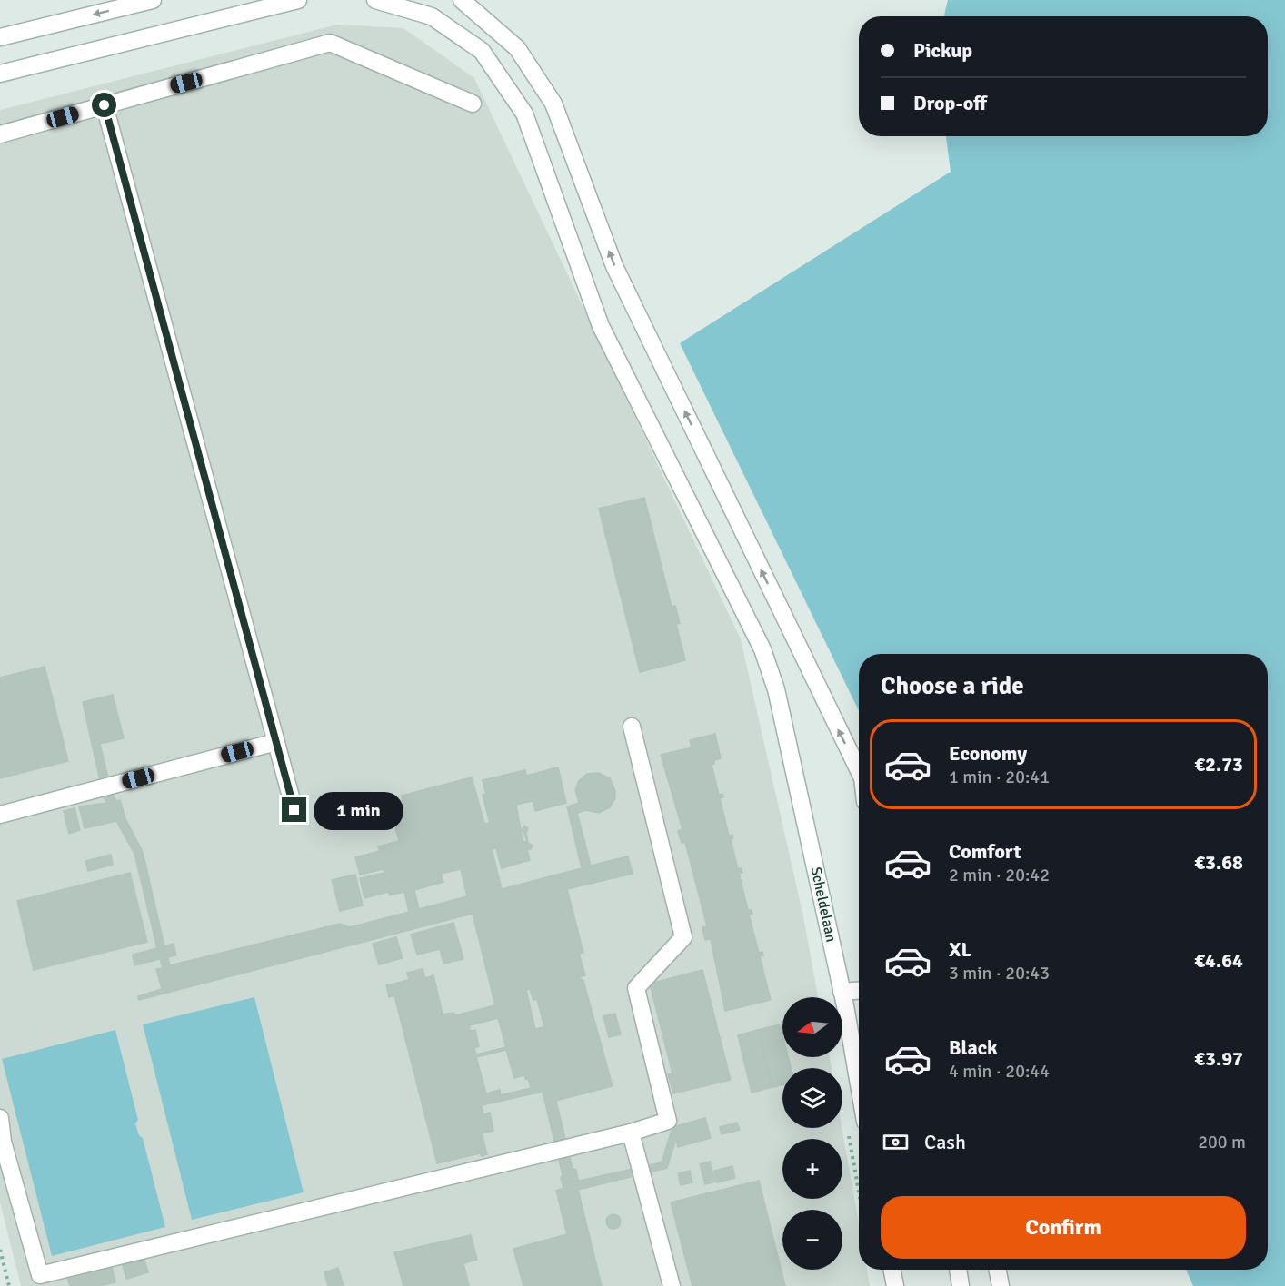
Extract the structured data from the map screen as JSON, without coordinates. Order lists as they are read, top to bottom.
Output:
{
  "streets": {
    "lane": ["Scheldelaan"]
  },
  "north": "left",
  "page": {
    "banner": ["Pickup", "Drop-off"],
    "heading": "Choose a ride",
    "list": [
      {
        "name": "Economy",
        "note": "1 min · 20:41",
        "value": "€2.73"
      },
      {
        "name": "Comfort",
        "note": "2 min · 20:42",
        "value": "€3.68"
      },
      {
        "name": "XL",
        "note": "3 min · 20:43",
        "value": "€4.64"
      },
      {
        "name": "Black",
        "note": "4 min · 20:44",
        "value": "€3.97"
      }
    ],
    "bubble": "1 min",
    "map_buttons": ["+", "−"],
    "pay": ["Cash", "200 m"],
    "buttons": "Confirm"
  }
}
